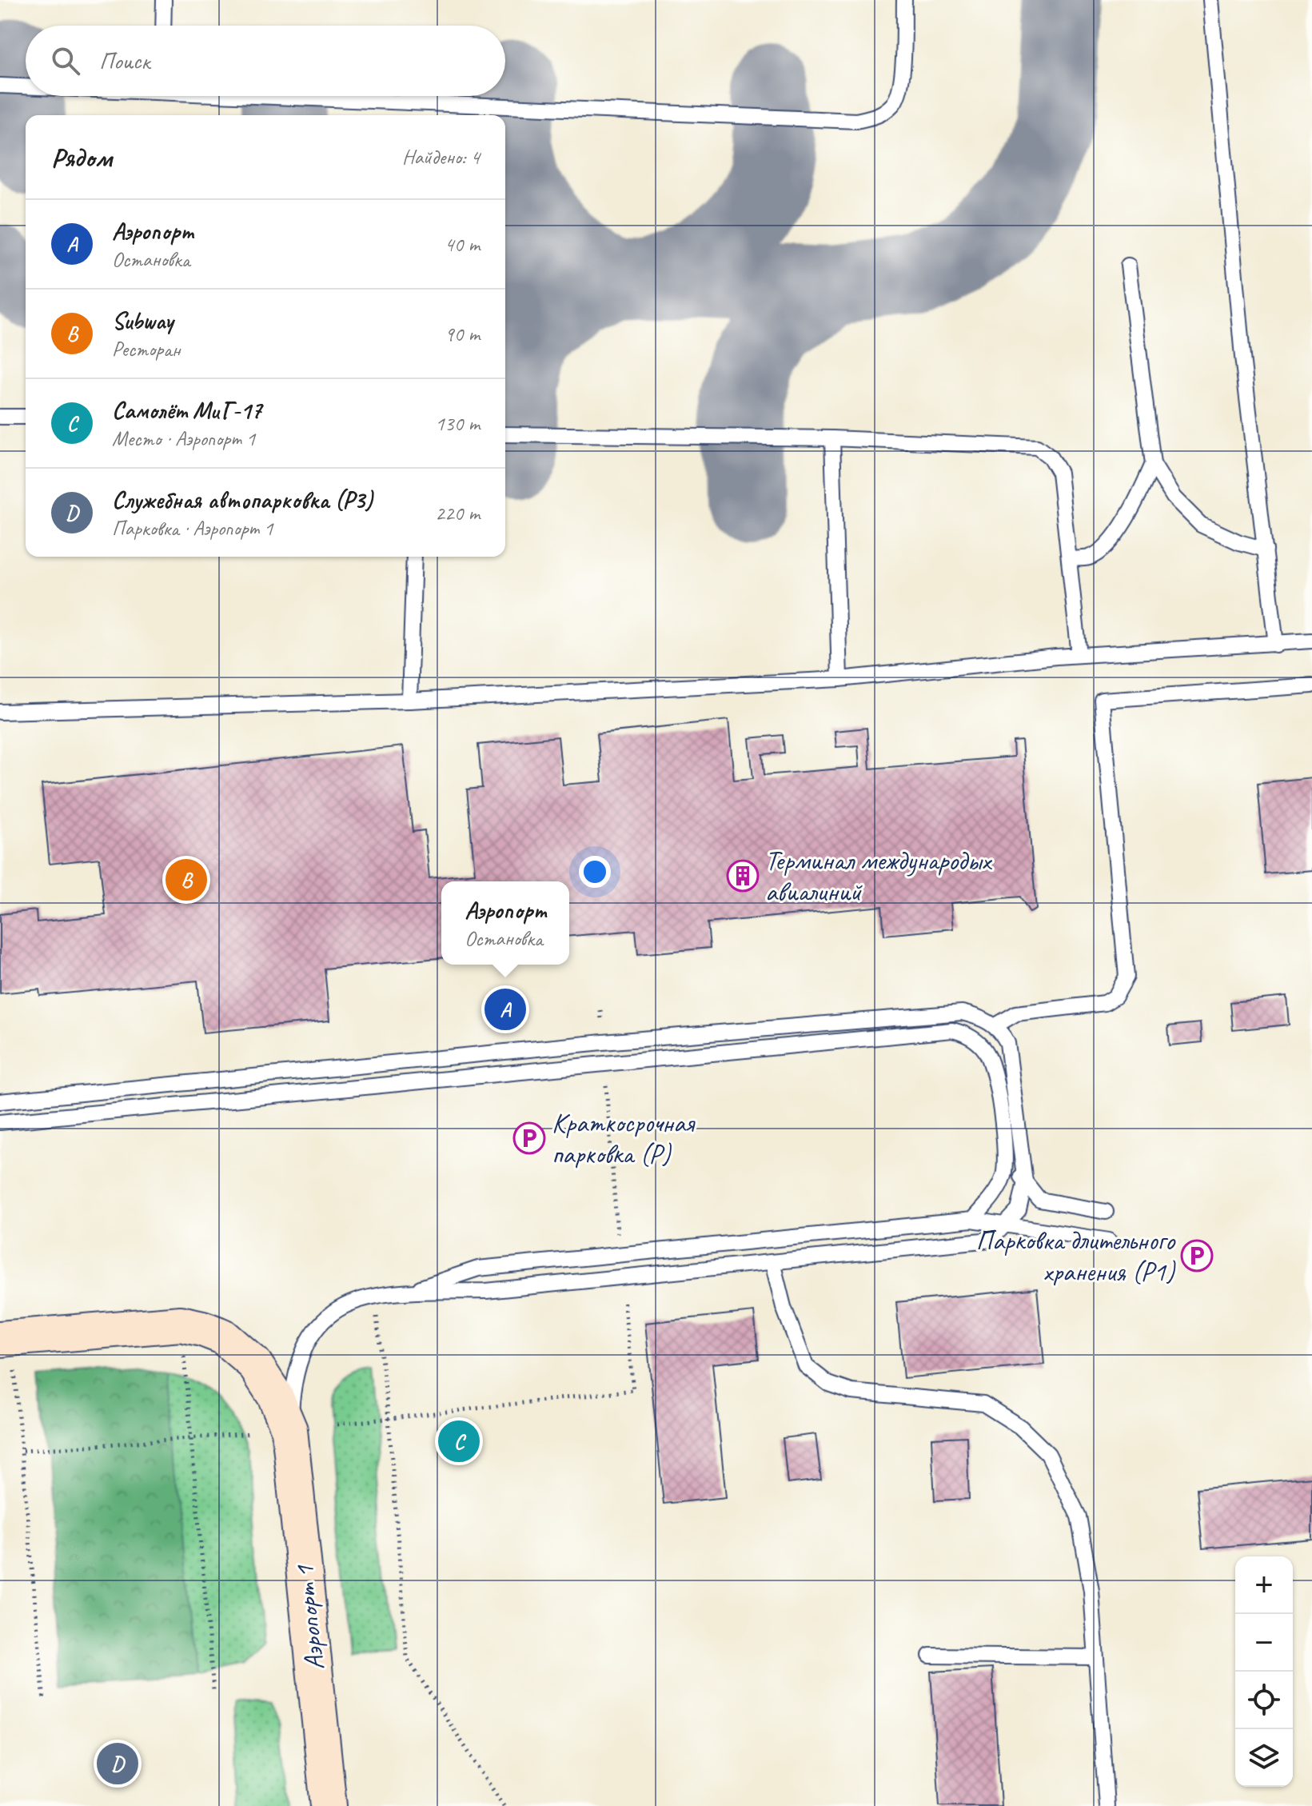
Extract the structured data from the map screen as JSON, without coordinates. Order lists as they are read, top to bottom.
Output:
{
  "streets": {
    "main road": ["Аэропорт 1"]
  },
  "places": {
    "building": ["Терминал международых авиалиний"],
    "parking": ["Краткосрочная парковка (P)", "Парковка длительного хранения (P1)"]
  },
  "page": {
    "search": "Поиск",
    "heading": ["Рядом", "Найдено: 4"],
    "list": [
      {
        "mark": "A",
        "name": "Аэропорт",
        "note": "Остановка",
        "value": "40 m"
      },
      {
        "mark": "B",
        "name": "Subway",
        "note": "Ресторан",
        "value": "90 m"
      },
      {
        "mark": "C",
        "name": "Самолёт МиГ-17",
        "note": "Место · Аэропорт 1",
        "value": "130 m"
      },
      {
        "mark": "D",
        "name": "Служебная автопарковка (P3)",
        "note": "Парковка · Аэропорт 1",
        "value": "220 m"
      }
    ],
    "pins": [
      "B",
      "A",
      "C",
      "D"
    ],
    "popup": ["Аэропорт", "Остановка"],
    "map_buttons": ["+", "−"]
  }
}
